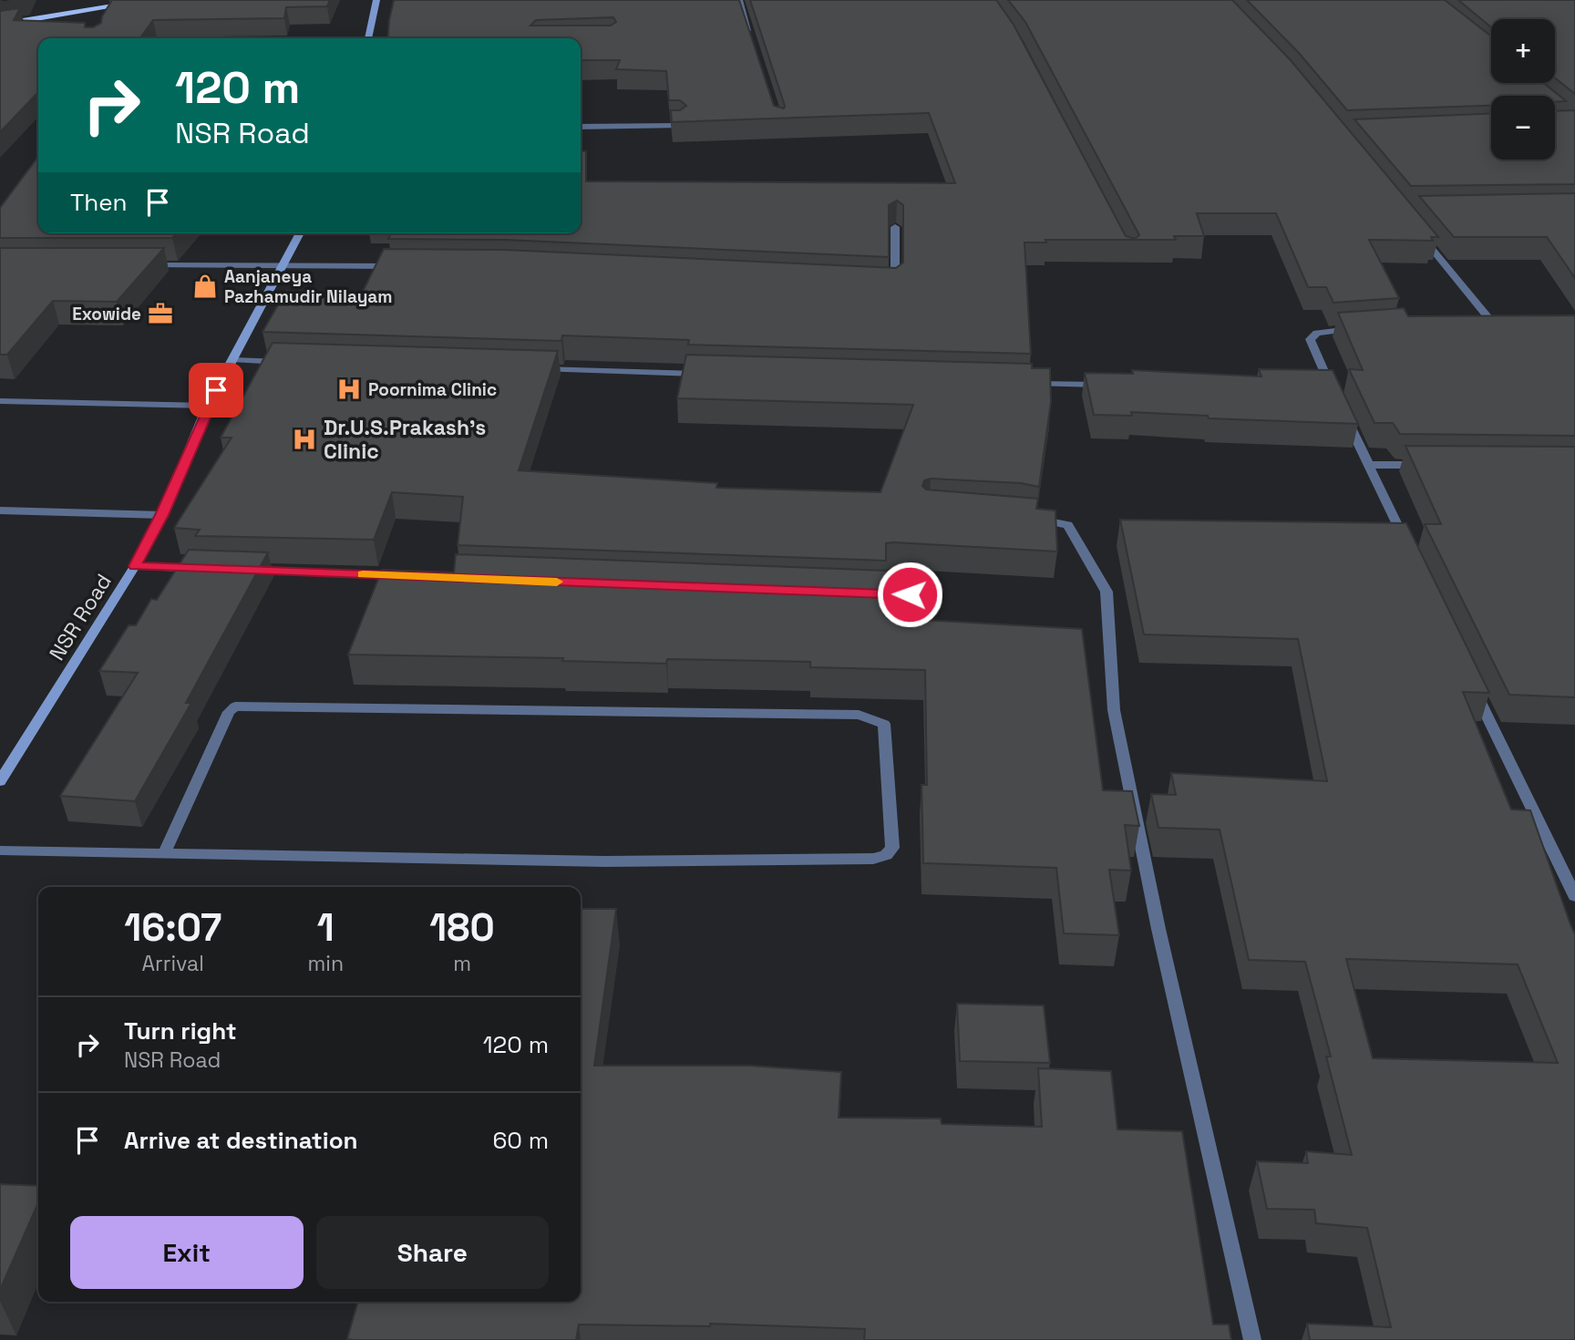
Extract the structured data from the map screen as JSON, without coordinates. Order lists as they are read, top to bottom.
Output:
{
  "streets": {
    "main road": ["NSR Road"]
  },
  "places": {
    "shop": ["Aanjaneya Pazhamudir Nilayam"],
    "office": ["Exowide"],
    "hospital": ["Poornima Clinic", "Dr.U.S.Prakash's Clinic"]
  },
  "page": {
    "map_buttons": ["+", "−"],
    "turn": ["120 m", "NSR Road"],
    "then": "Then",
    "eta": [
      "16:07",
      "Arrival",
      "1",
      "min",
      "180",
      "m"
    ],
    "list": [
      {
        "name": "Turn right",
        "note": "NSR Road",
        "value": "120 m"
      },
      {
        "name": "Arrive at destination",
        "value": "60 m"
      }
    ],
    "buttons": ["Exit", "Share"]
  }
}
